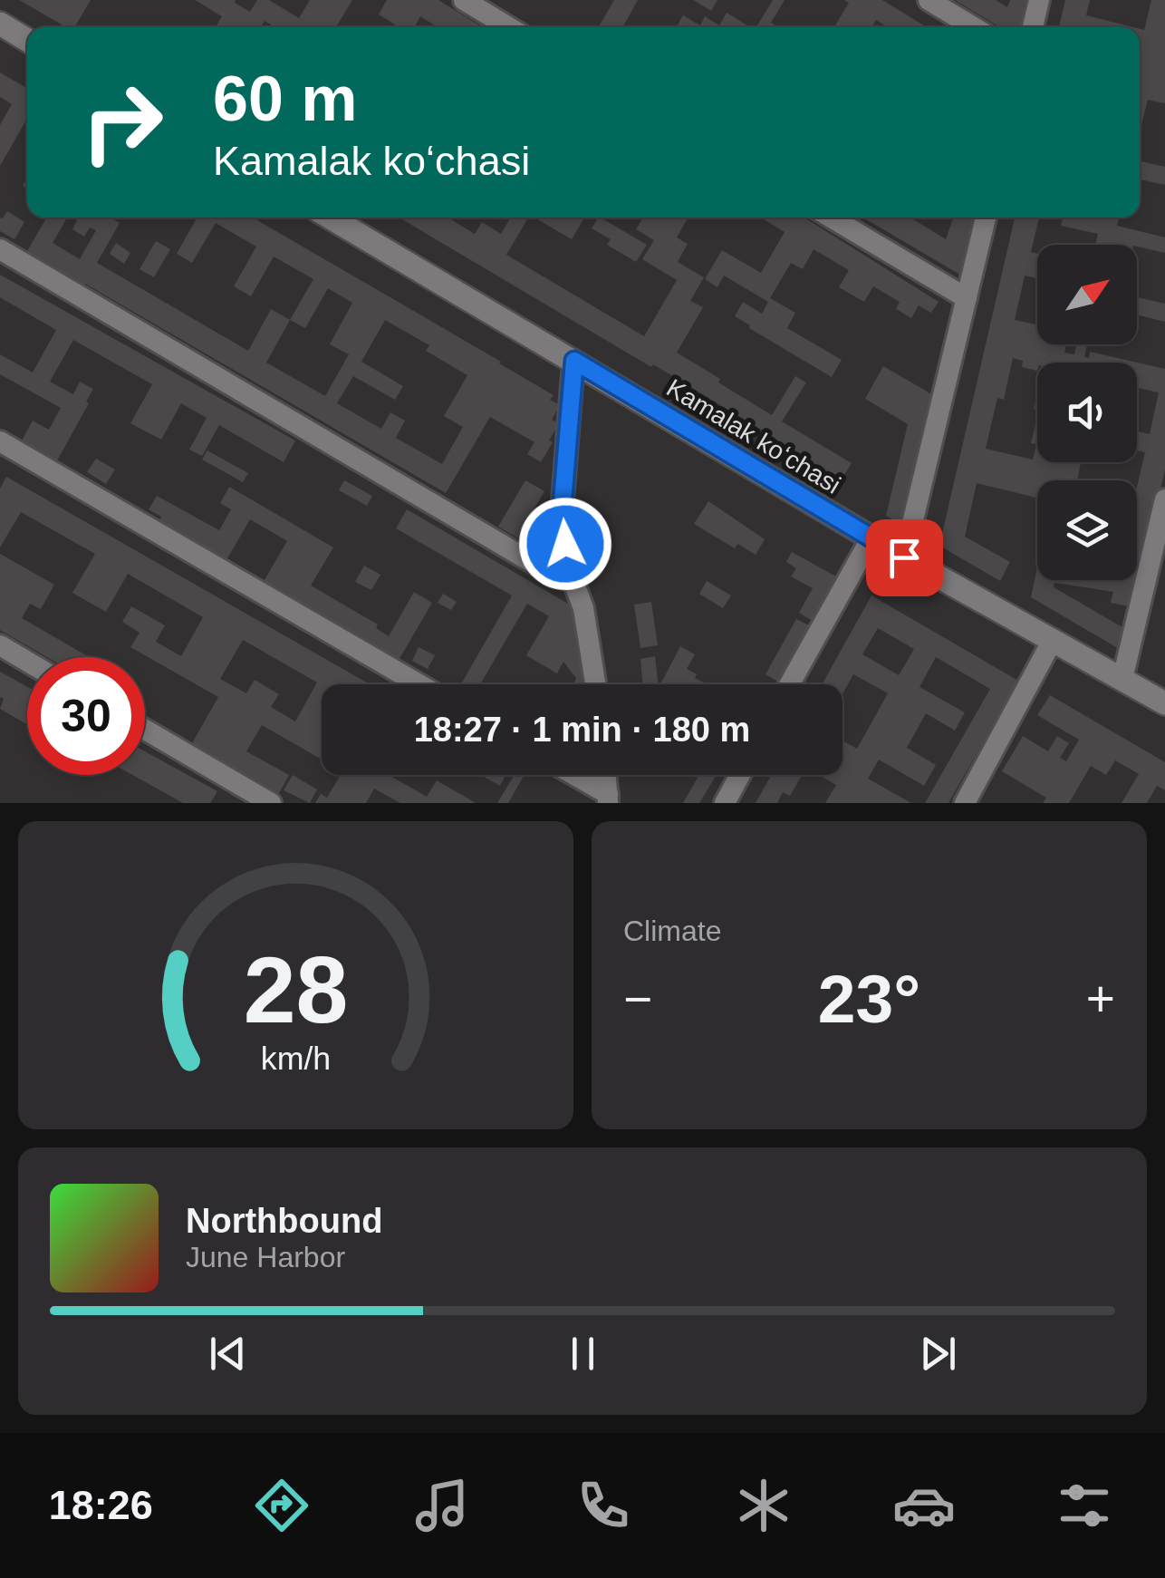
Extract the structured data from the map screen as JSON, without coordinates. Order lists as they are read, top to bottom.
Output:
{
  "streets": {
    "street": ["Kamalak koʻchasi"]
  },
  "north": "top right",
  "page": {
    "turn": ["60 m", "Kamalak koʻchasi"],
    "limit": "30",
    "trip": "18:27 · 1 min · 180 m",
    "tile": "Climate",
    "heat": ["−", "23°", "+"],
    "song": ["Northbound", "June Harbor"],
    "tabs": "18:26",
    "gauge": ["28", "km/h"]
  }
}
